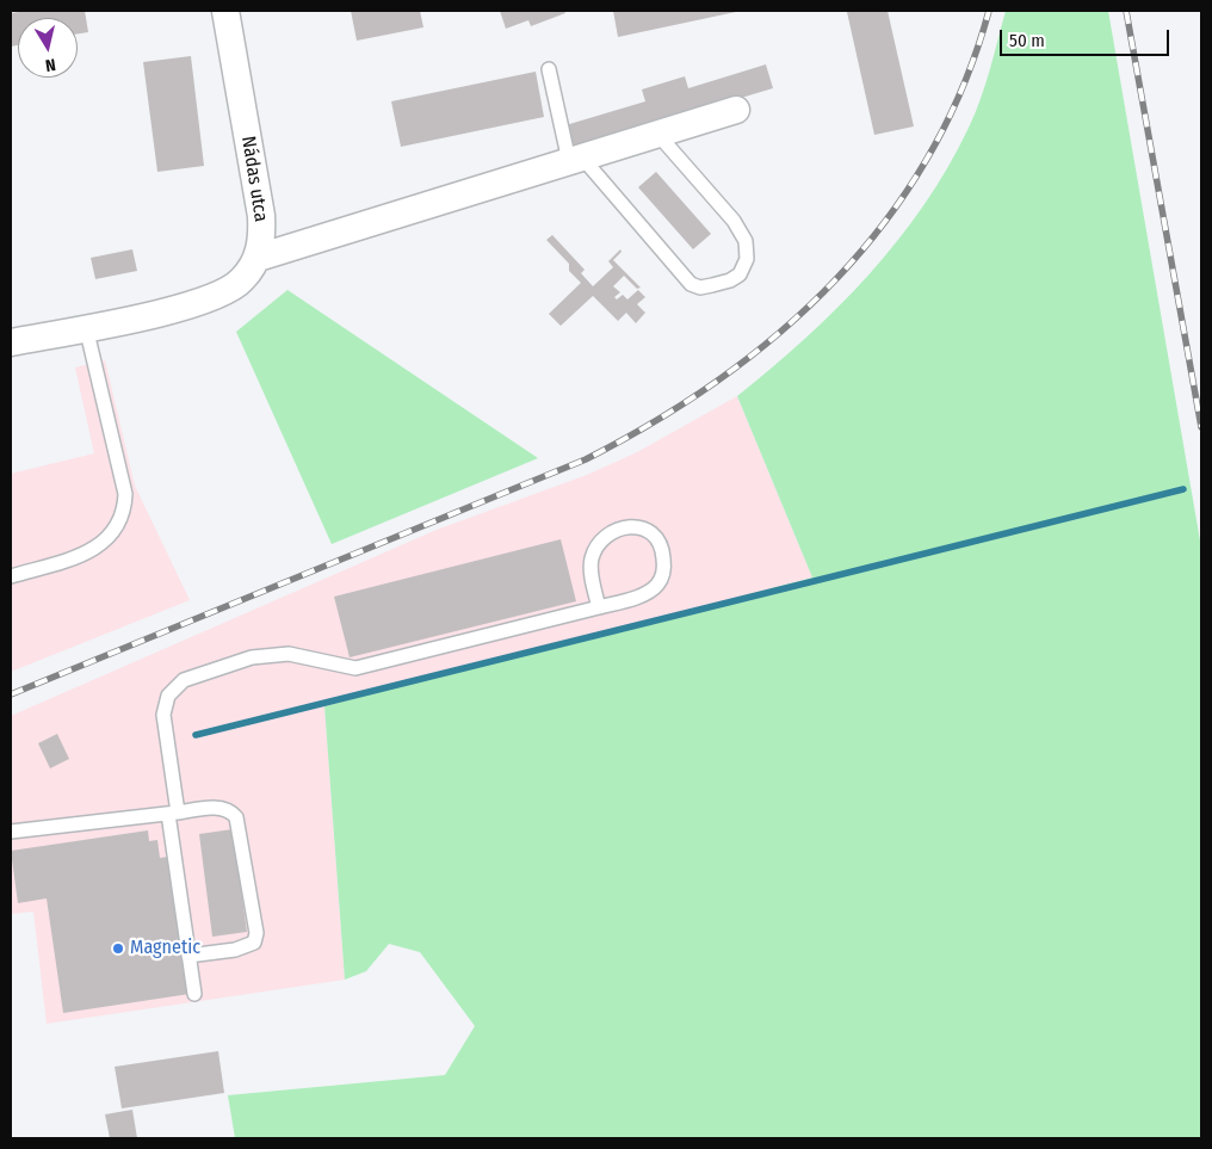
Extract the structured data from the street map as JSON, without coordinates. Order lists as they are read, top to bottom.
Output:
{
  "streets": {
    "street": ["Nádas utca"]
  },
  "places": ["Magnetic"],
  "scale_bar": "50 m",
  "north": "bottom"
}
